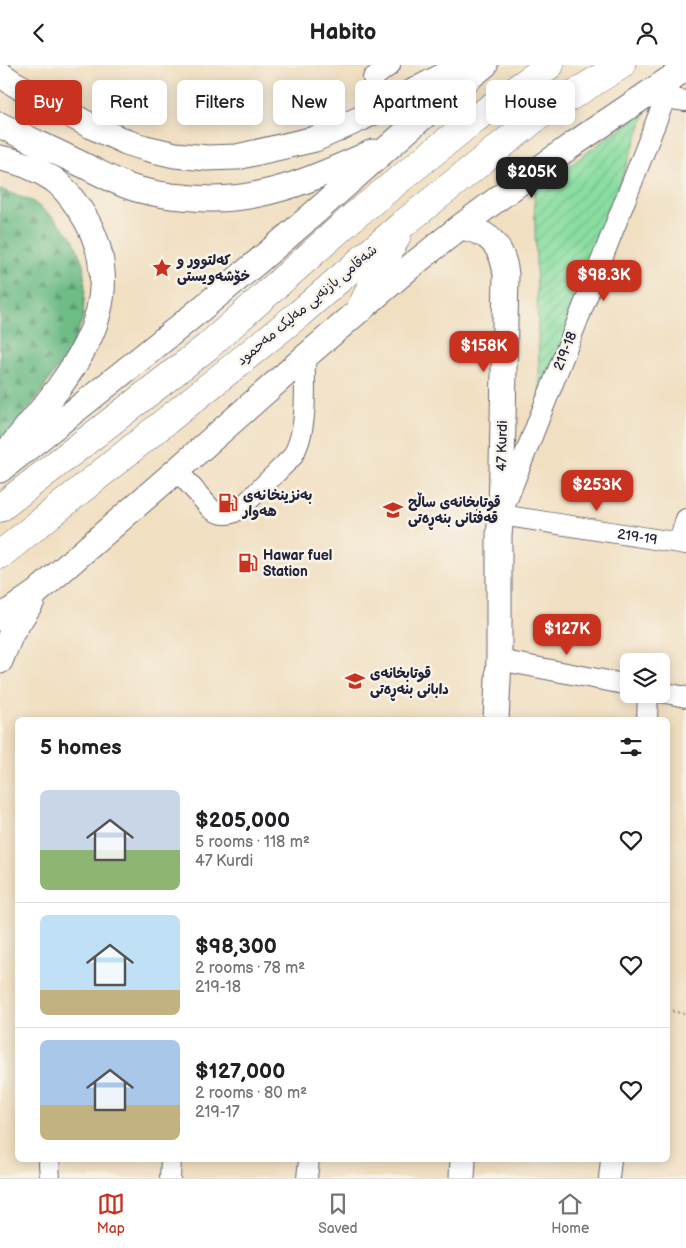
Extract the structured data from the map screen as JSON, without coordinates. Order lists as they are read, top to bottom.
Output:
{
  "streets": {
    "highway": ["شەقامی بازنەیی مەلیک مەحمود"],
    "main road": ["47 Kurdi"],
    "street": ["219-18", "219-19"]
  },
  "crossings": [
    ["219-18", "47 Kurdi"],
    ["219-18", "219-19"],
    ["47 Kurdi", "219-19"]
  ],
  "places": {
    "place": ["کەلتوور و خۆشەویستی"],
    "fuel station": ["بەنزینخانەی ھەوار", "Hawar fuel Station"],
    "school or university": ["قوتابخانەی ساڵح قەفتانی بنەڕەتی", "قوتابخانەی دابانی بنەڕەتی"]
  },
  "page": {
    "header": "Habito",
    "chip": [
      "Buy",
      "Rent",
      "Filters",
      "New",
      "Apartment",
      "House"
    ],
    "price": [
      "$205K",
      "$98.3K",
      "$158K",
      "$253K",
      "$127K"
    ],
    "heading": "5 homes",
    "list": [
      {
        "name": "$205,000",
        "note": "5 rooms · 118 m² · 47 Kurdi"
      },
      {
        "name": "$98,300",
        "note": "2 rooms · 78 m² · 219-18"
      },
      {
        "name": "$127,000",
        "note": "2 rooms · 80 m² · 219-17"
      }
    ],
    "tabs": ["Map", "Saved", "Home"]
  }
}
